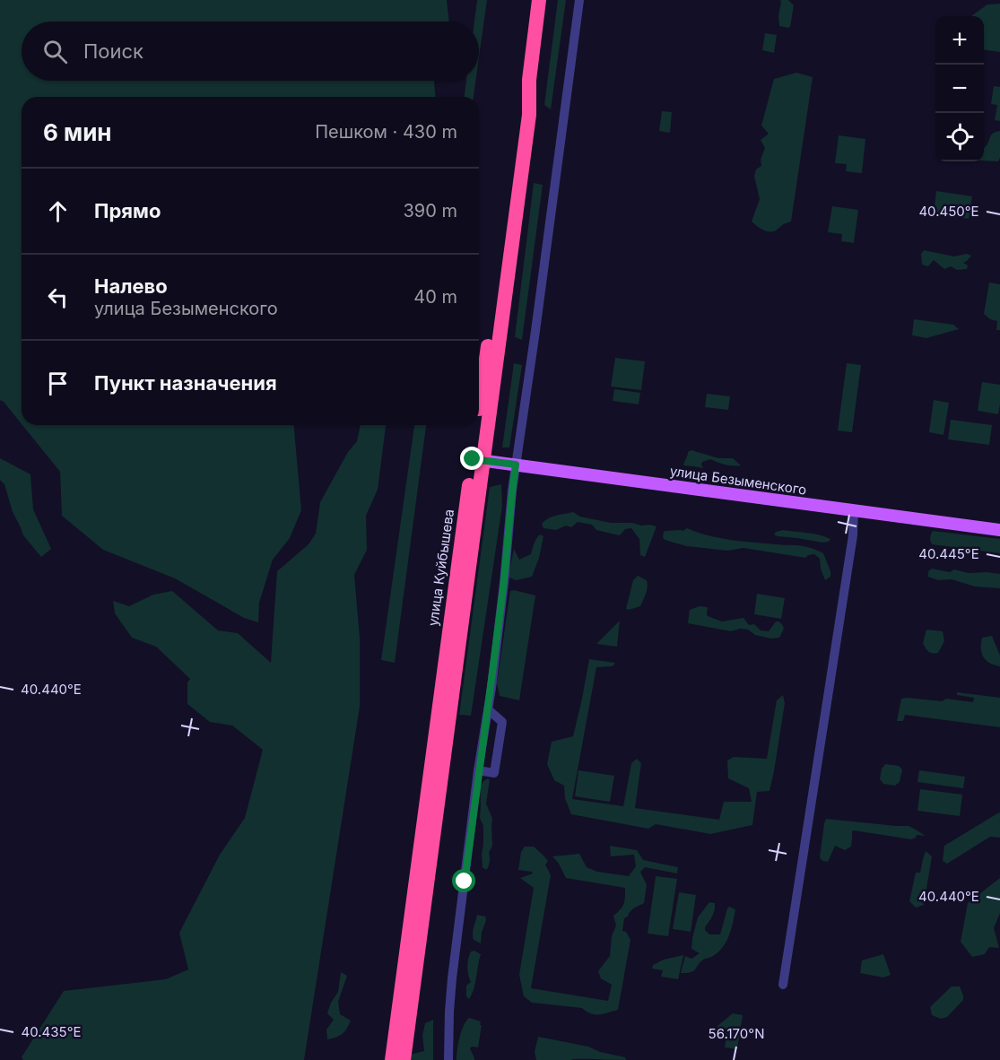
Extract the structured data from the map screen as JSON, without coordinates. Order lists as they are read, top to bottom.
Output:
{
  "streets": {
    "highway": ["улица Куйбышева"],
    "main road": ["улица Безыменского"]
  },
  "crossings": [
    ["улица Безыменского", "улица Куйбышева"]
  ],
  "page": {
    "map_buttons": ["+", "−"],
    "search": "Поиск",
    "heading": ["6 мин", "Пешком · 430 m"],
    "list": [
      ["Прямо", "390 m"],
      ["Налево", "улица Безыменского", "40 m"],
      "Пункт назначения"
    ]
  },
  "coordinates": [
    "40.450°E",
    "40.445°E",
    "40.440°E",
    "40.435°E",
    "56.170°N"
  ]
}
